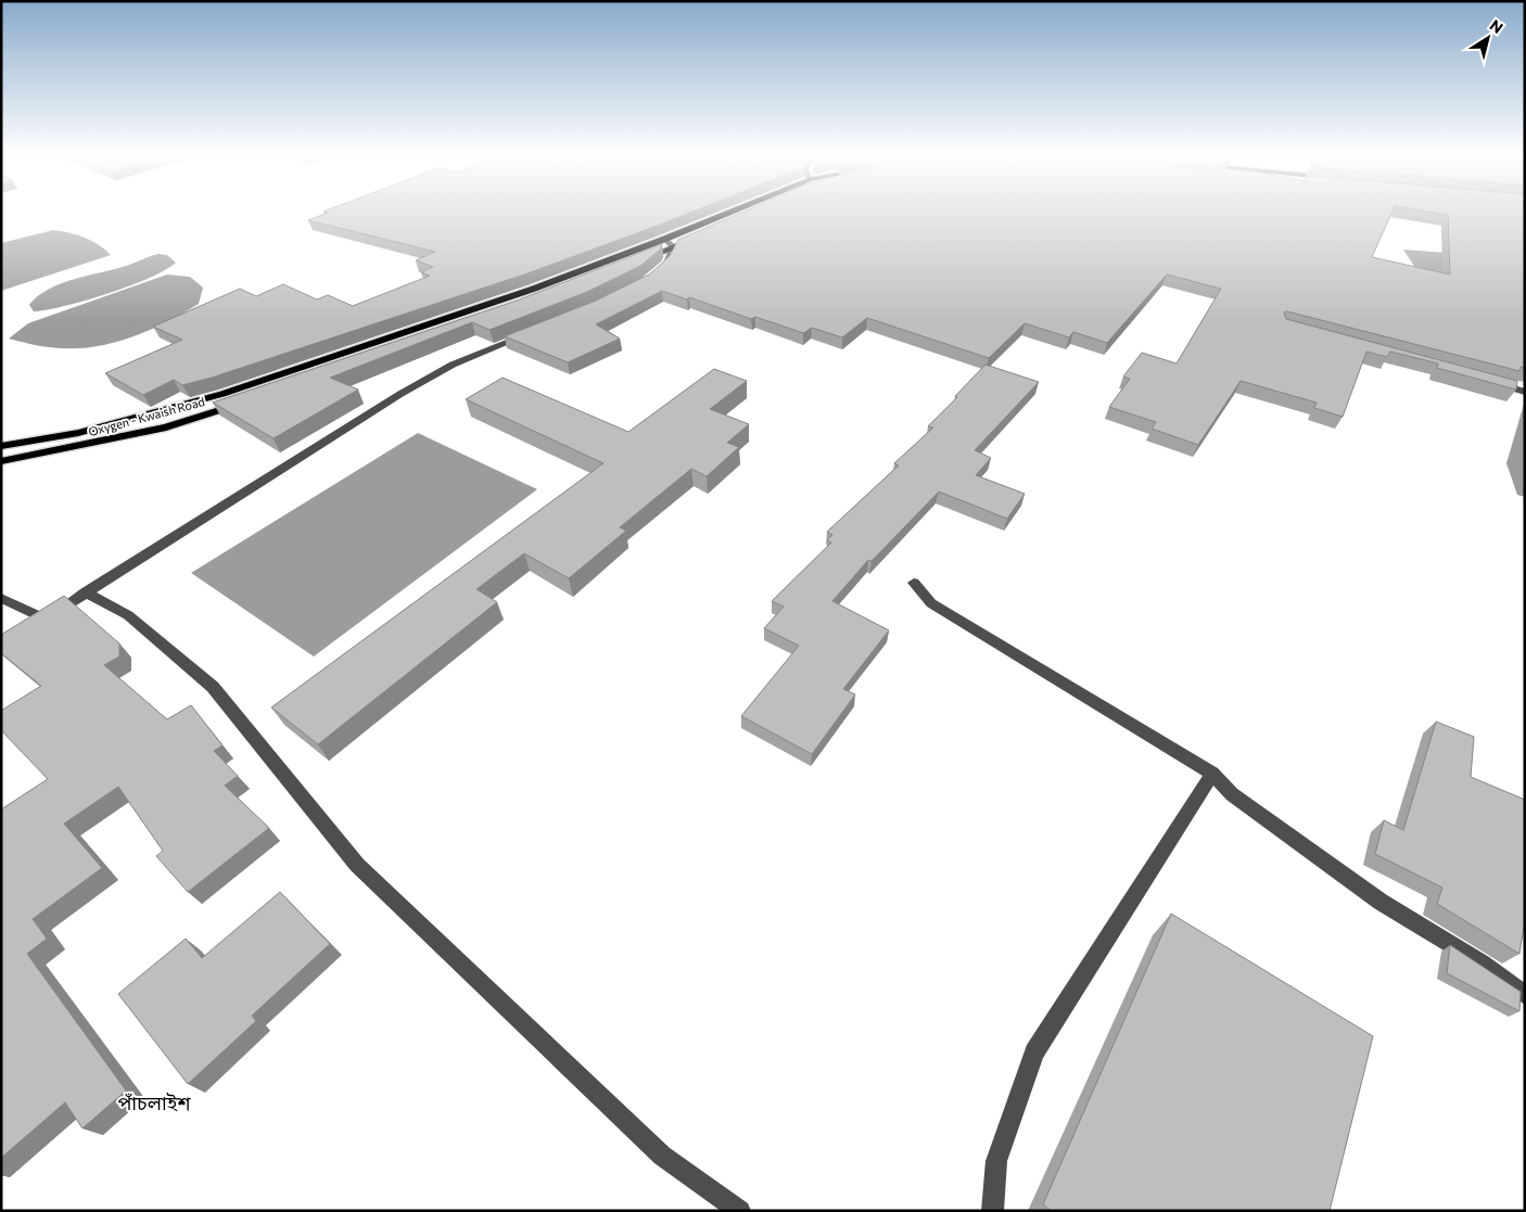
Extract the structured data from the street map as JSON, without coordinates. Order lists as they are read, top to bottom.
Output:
{
  "streets": {
    "main road": ["Oxygen - Kwaish Road"]
  },
  "districts": ["পাঁচলাইশ"],
  "north": "top right"
}
